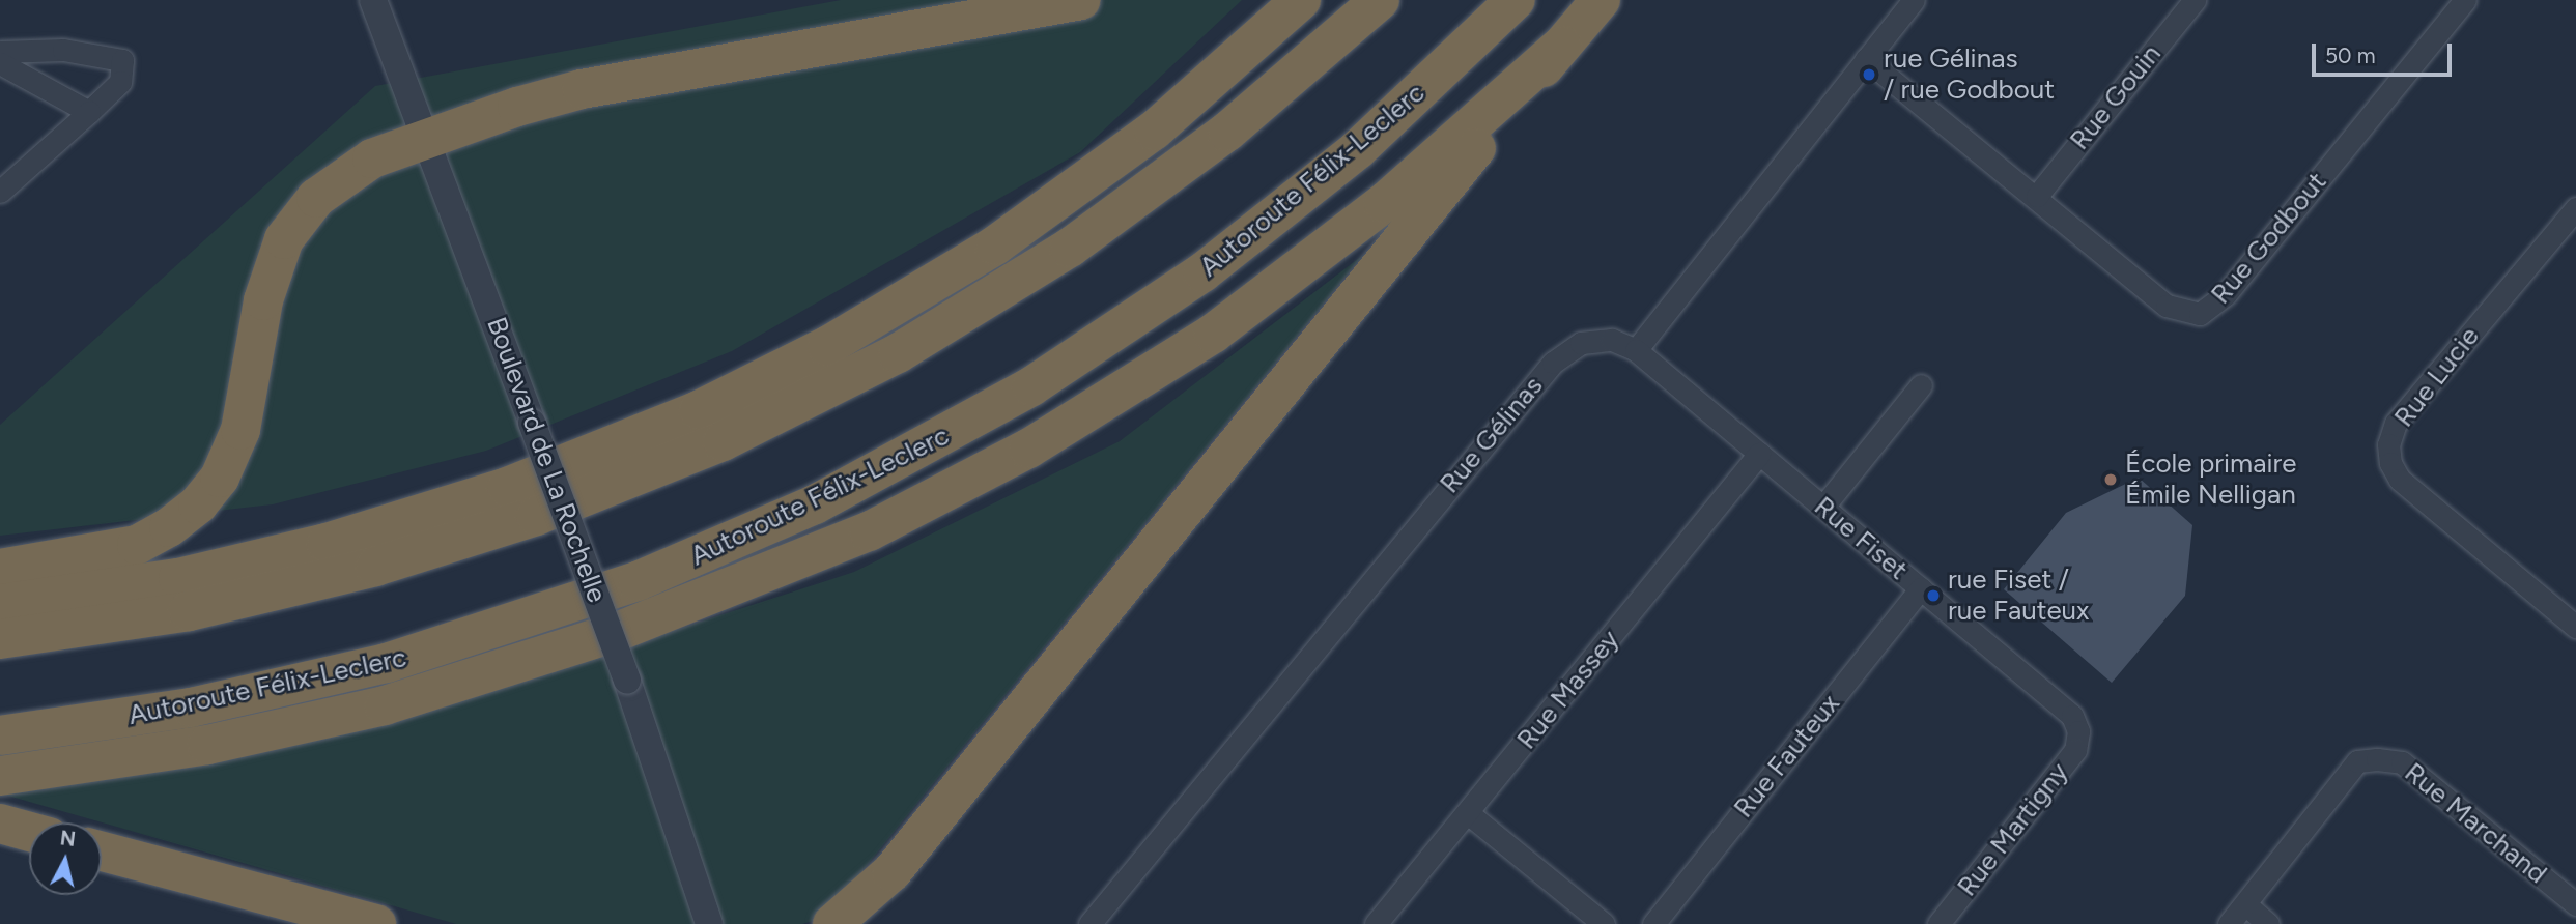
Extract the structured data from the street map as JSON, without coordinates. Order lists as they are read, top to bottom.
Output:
{
  "streets": {
    "highway": ["Autoroute Félix-Leclerc"],
    "street": [
      "Rue Gouin",
      "Rue Godbout",
      "Rue Lucie",
      "Rue Gélinas",
      "Boulevard de La Rochelle",
      "Rue Fiset",
      "Rue Massey",
      "Rue Fauteux",
      "Rue Marchand",
      "Rue Martigny"
    ]
  },
  "crossings": [
    ["Rue Gouin", "Rue Godbout"],
    ["Rue Gélinas", "Rue Fiset"],
    ["Rue Fiset", "Rue Massey"],
    ["Rue Fiset", "Rue Fauteux"],
    ["Rue Fiset", "Rue Martigny"]
  ],
  "places": ["rue Gélinas / rue Godbout", "École primaire Émile Nelligan", "rue Fiset / rue Fauteux"],
  "scale_bar": "50 m",
  "north": "top"
}
